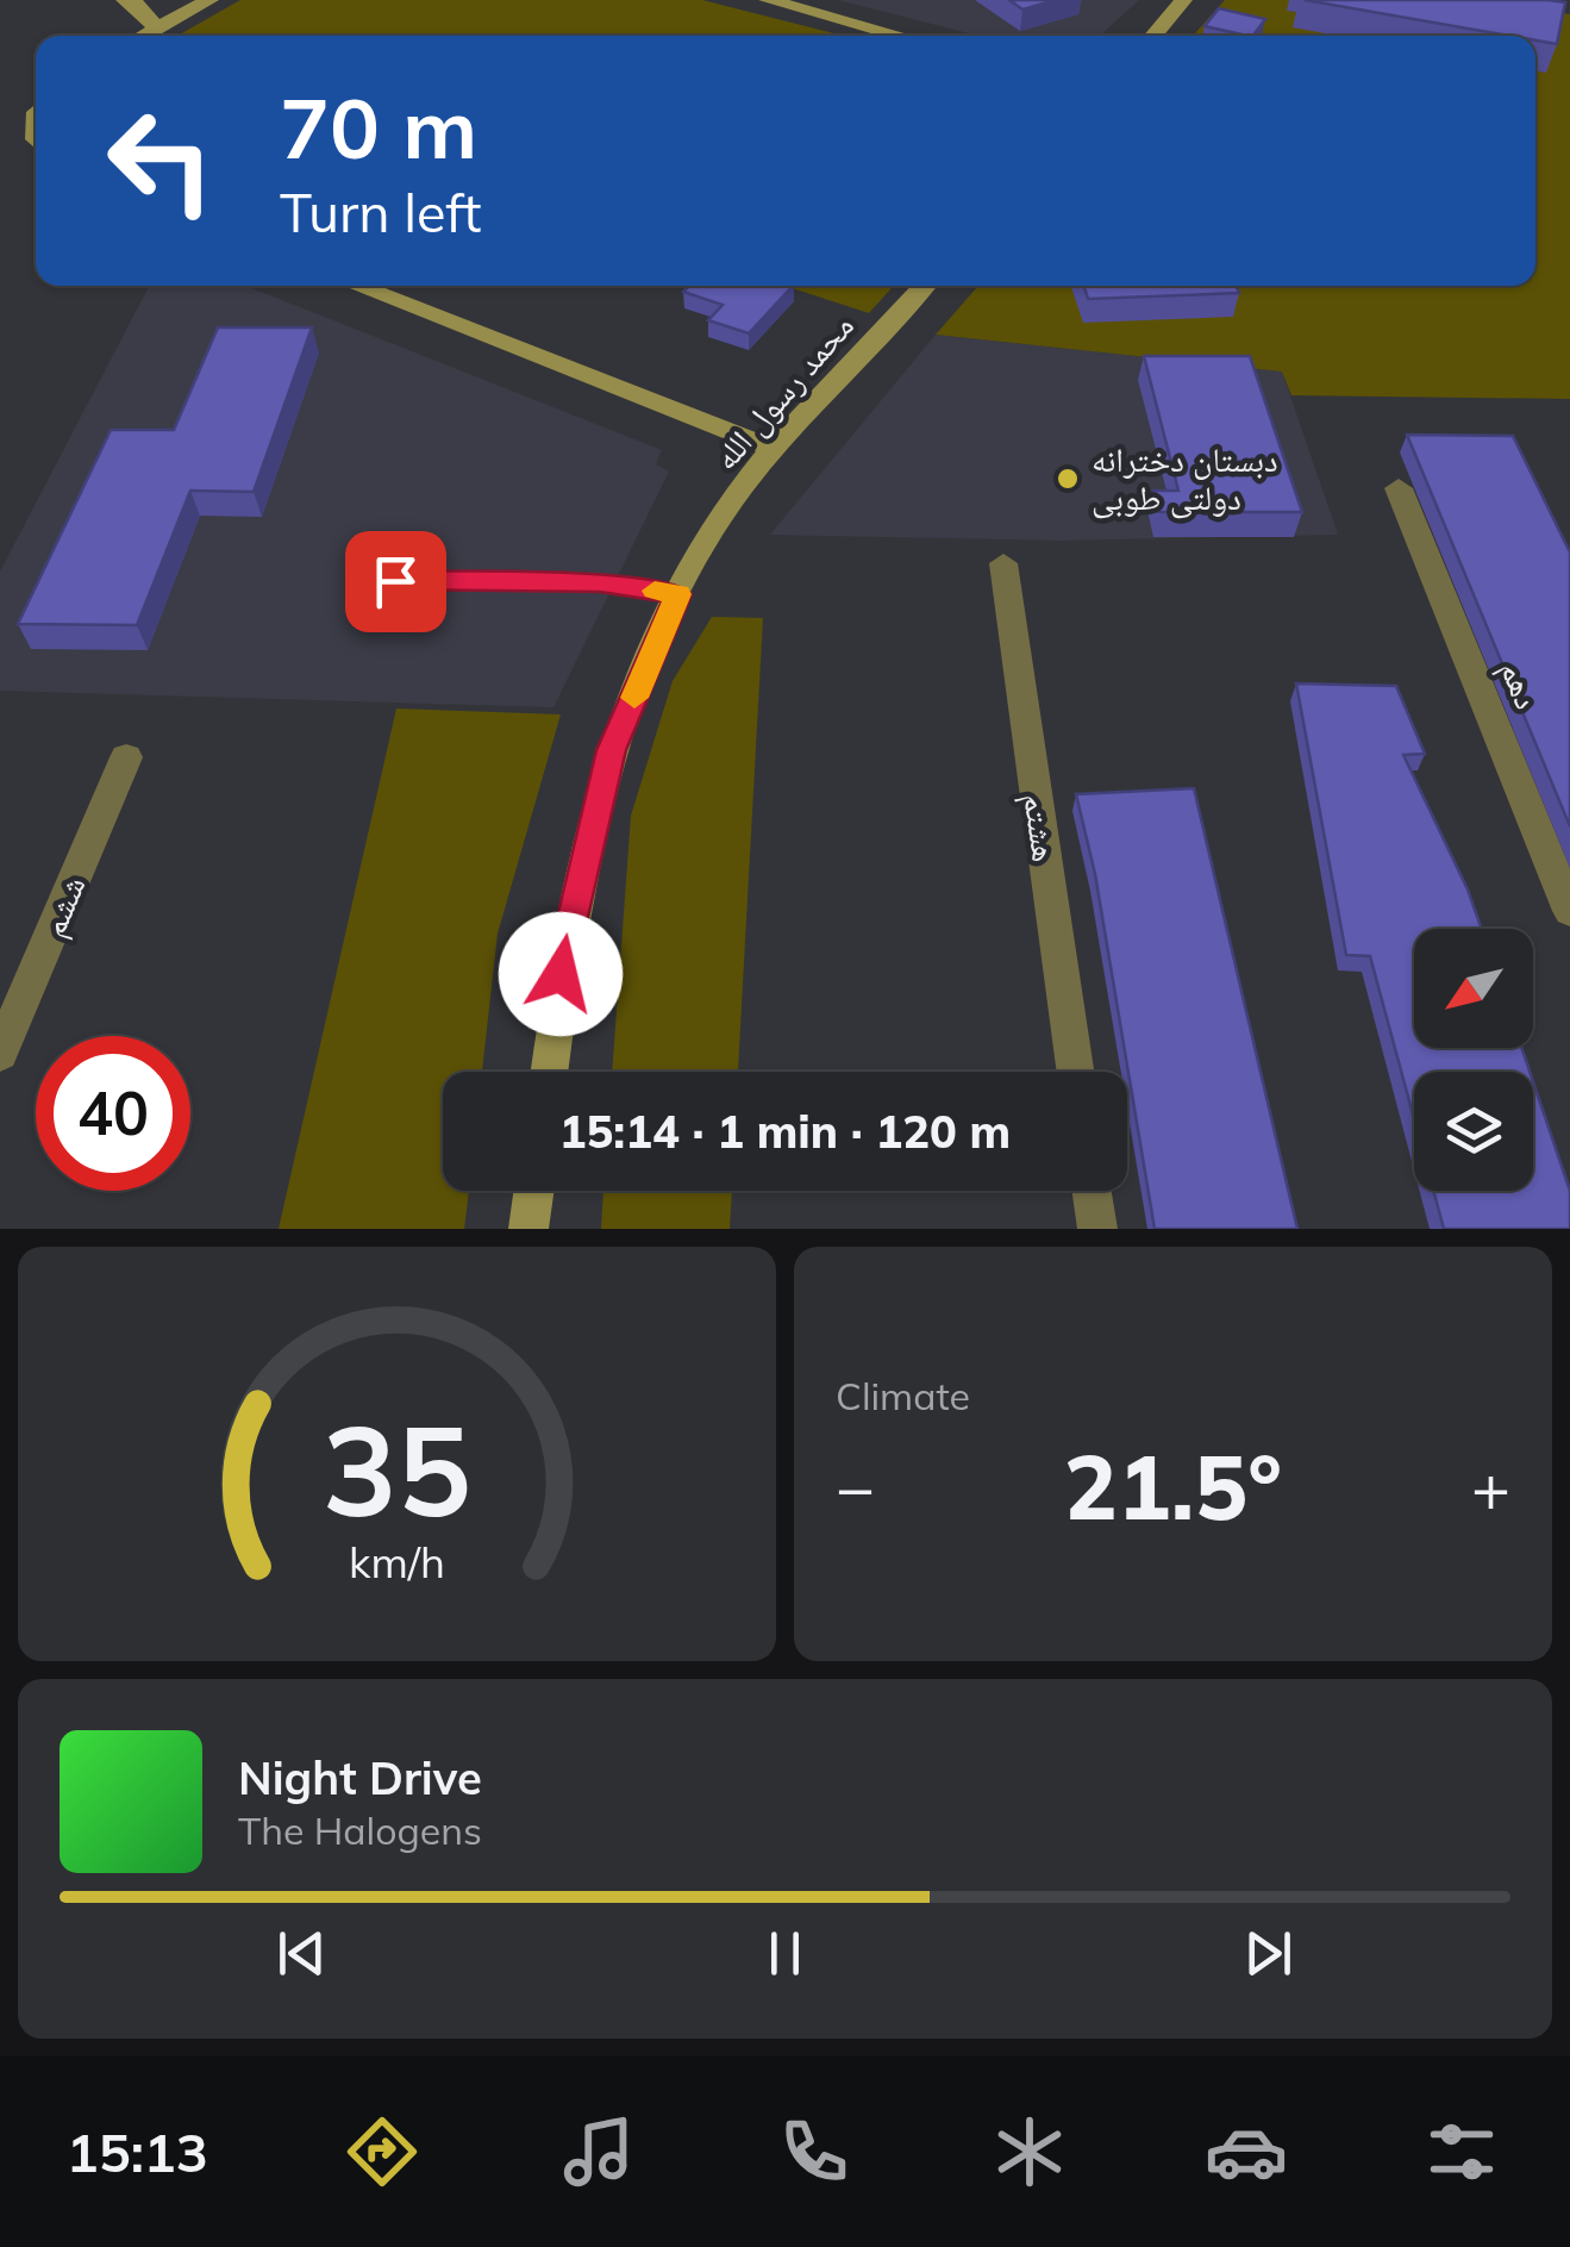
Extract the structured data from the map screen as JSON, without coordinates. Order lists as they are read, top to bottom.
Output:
{
  "streets": {
    "street": [
      "محمد رسول الله",
      "دهم",
      "هشتم",
      "ششم"
    ]
  },
  "places": ["دبستان دخترانه دولتی طوبی"],
  "north": "bottom left",
  "page": {
    "turn": ["70 m", "Turn left"],
    "limit": "40",
    "trip": "15:14 · 1 min · 120 m",
    "tile": "Climate",
    "heat": ["−", "21.5°", "+"],
    "song": ["Night Drive", "The Halogens"],
    "tabs": "15:13",
    "gauge": ["35", "km/h"]
  }
}
